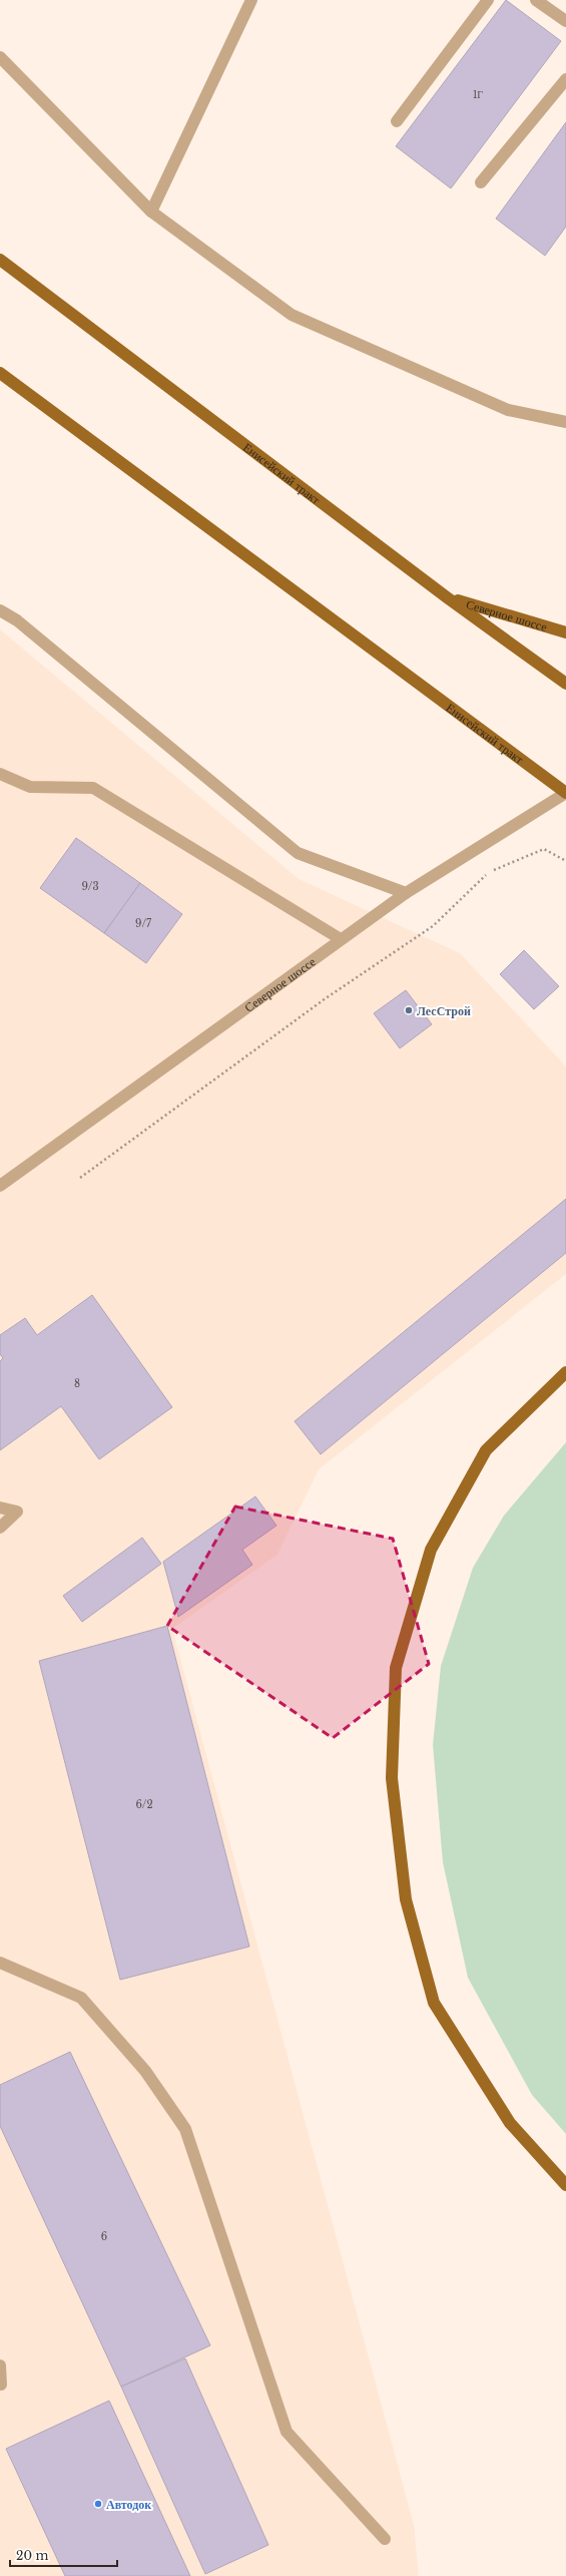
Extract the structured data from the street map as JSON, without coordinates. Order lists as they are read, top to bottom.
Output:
{
  "streets": {
    "main road": ["Енисейский тракт", "Северное шоссе"]
  },
  "crossings": [
    ["Енисейский тракт", "Северное шоссе"]
  ],
  "places": ["ЛесСтрой", "Автодок"],
  "house_numbers": [
    "1Г",
    "9/3",
    "9/7",
    "8",
    "6/2",
    "6"
  ],
  "scale_bar": "20 m"
}
